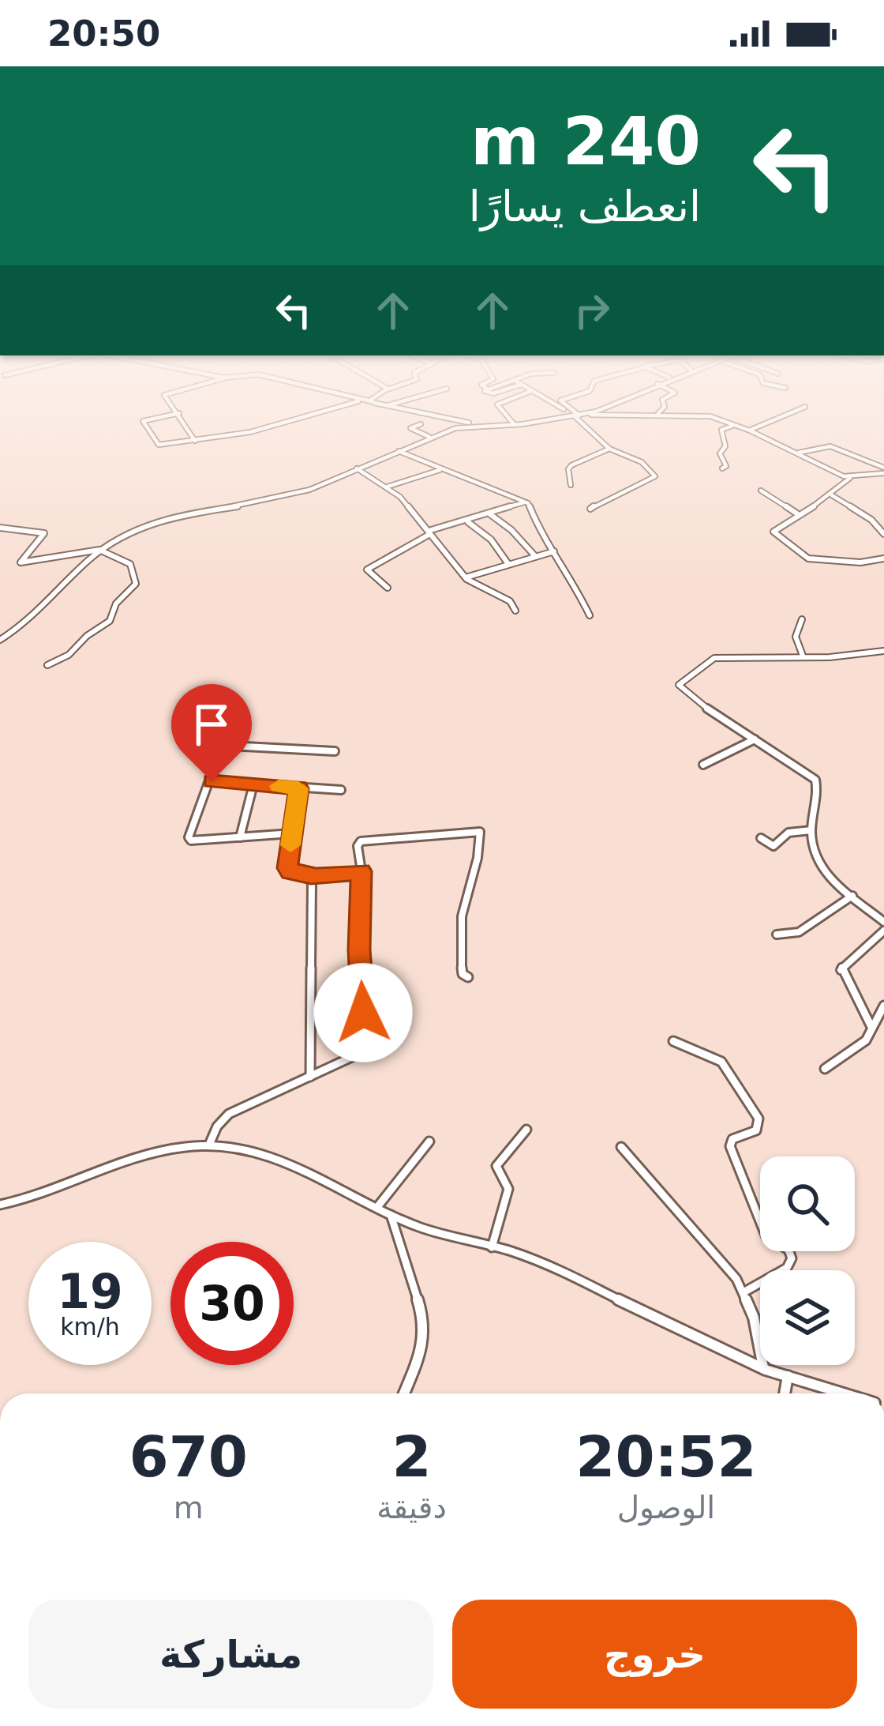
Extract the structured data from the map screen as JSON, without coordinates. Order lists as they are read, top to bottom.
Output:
{
  "page": {
    "status": "20:50",
    "turn": ["240 m", "انعطف يسارًا"],
    "speed": "19 km/h",
    "limit": "30",
    "eta": [
      "20:52",
      "الوصول",
      "2",
      "دقيقة",
      "670",
      "m"
    ],
    "buttons": ["خروج", "مشاركة"]
  }
}
